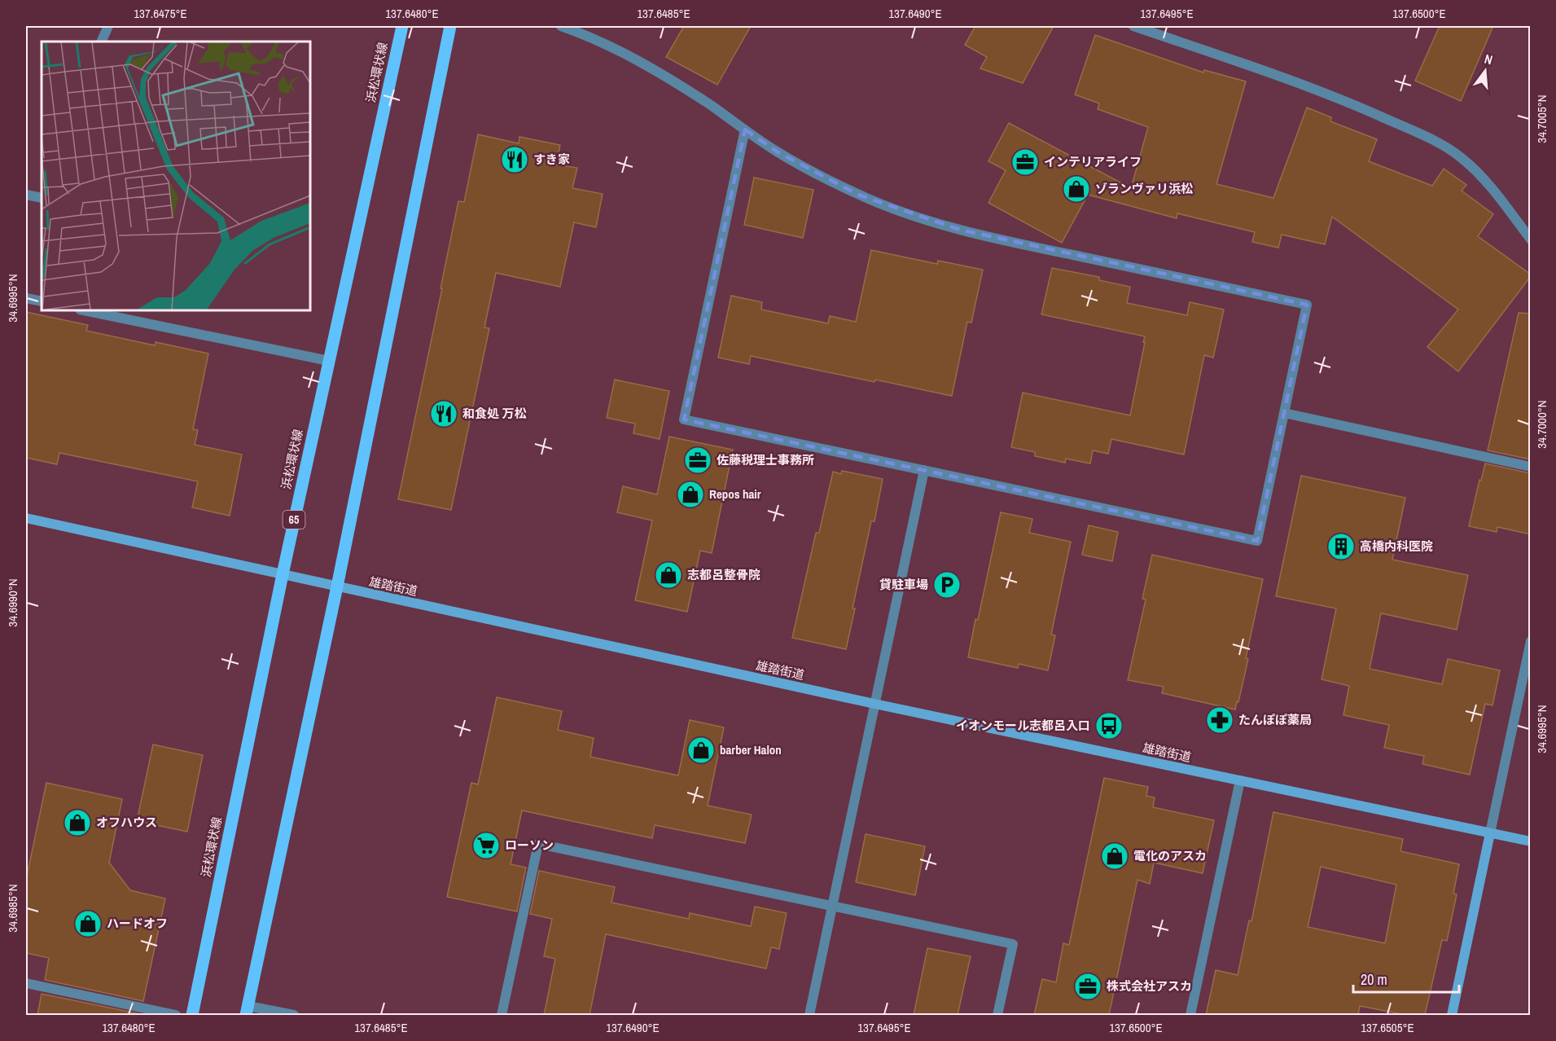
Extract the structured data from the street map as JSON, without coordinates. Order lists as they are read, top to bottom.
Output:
{
  "streets": {
    "main road": ["浜松環状線", "65"],
    "street": ["雄踏街道"]
  },
  "crossings": [
    ["浜松環状線", "雄踏街道"]
  ],
  "places": {
    "restaurant": ["すき家", "和食処 万松"],
    "office": ["インテリアライフ", "佐藤税理士事務所", "株式会社アスカ"],
    "shop": [
      "ゾランヴァリ浜松",
      "Repos hair",
      "志都呂整骨院",
      "barber Halon",
      "オフハウス",
      "電化のアスカ",
      "ハードオフ"
    ],
    "building": ["高橋内科医院"],
    "parking": ["貸駐車場"],
    "pharmacy": ["たんぽぽ薬局"],
    "bus stop": ["イオンモール志都呂入口"],
    "supermarket": ["ローソン"]
  },
  "scale_bar": "20 m",
  "north": "top",
  "coordinates": [
    "137.6475°E",
    "137.6480°E",
    "137.6485°E",
    "137.6490°E",
    "137.6495°E",
    "137.6500°E",
    "34.7005°N",
    "34.6995°N",
    "34.7000°N",
    "34.6990°N",
    "34.6985°N",
    "137.6505°E"
  ]
}
